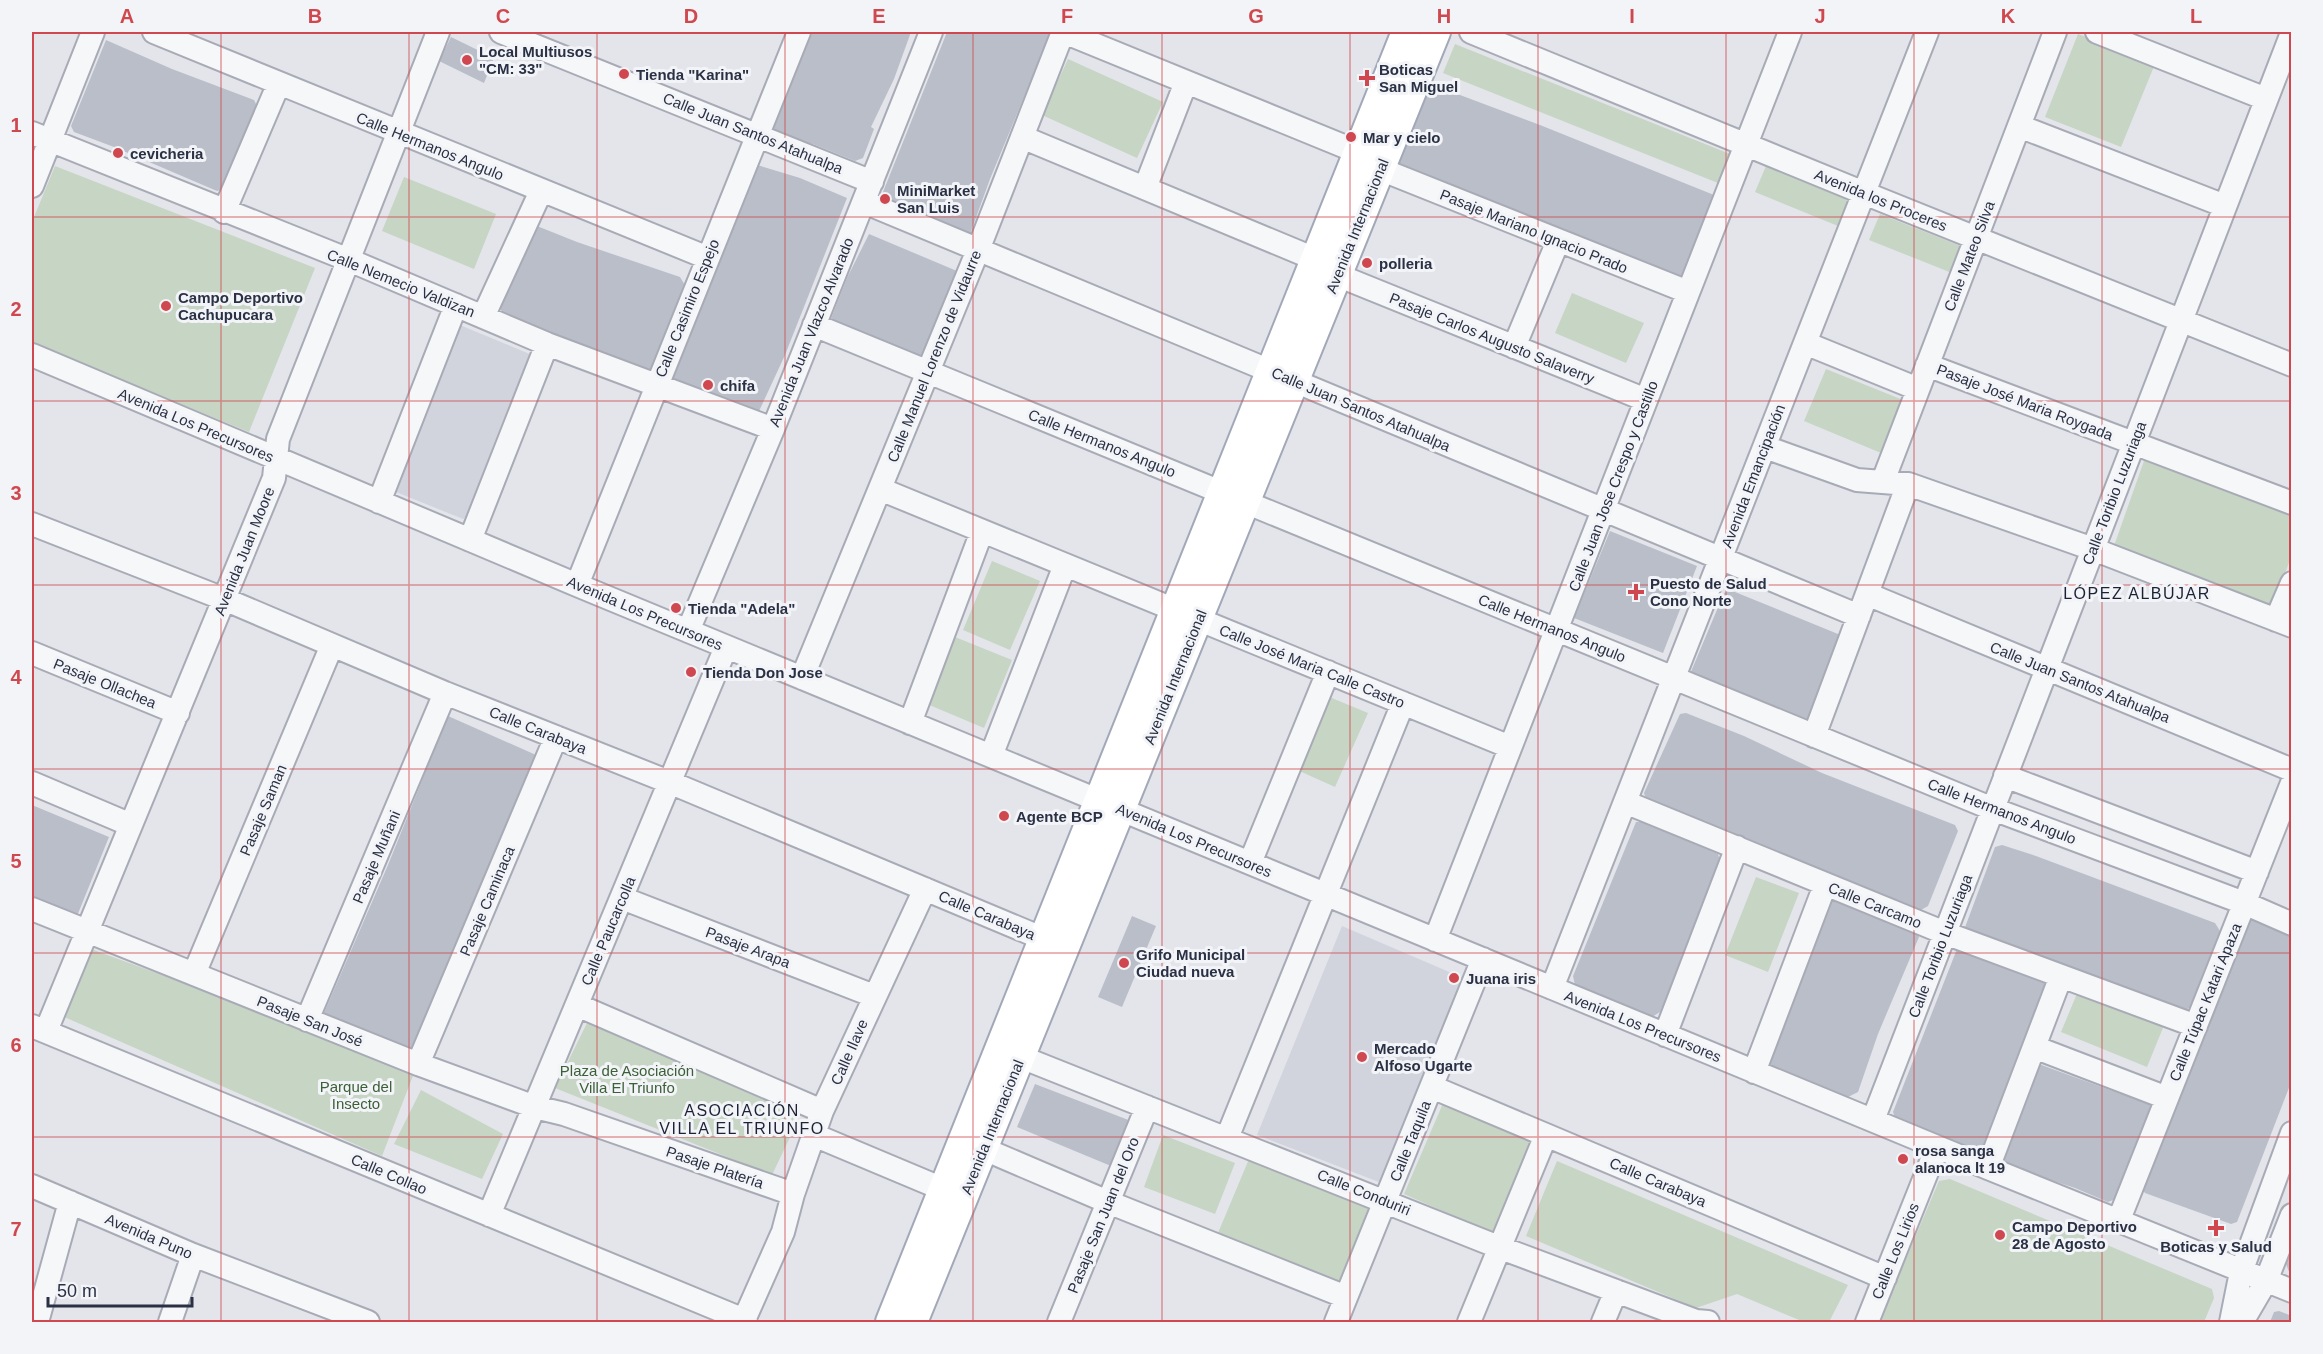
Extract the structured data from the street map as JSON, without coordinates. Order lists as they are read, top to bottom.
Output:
{
  "streets": {
    "main road": ["Avenida Internacional"],
    "street": [
      "Calle Juan Santos Atahualpa",
      "Calle Hermanos Angulo",
      "Avenida los Proceres",
      "Pasaje Mariano Ignacio Prado",
      "Calle Mateo Silva",
      "Calle Nemecio Valdizan",
      "Calle Casimiro Espejo",
      "Avenida Juan Vlazco Alvarado",
      "Pasaje Carlos Augusto Salaverry",
      "Calle Manuel Lorenzo de Vidaurre",
      "Pasaje José Maria Roygada",
      "Avenida Los Precursores",
      "Avenida Emancipación",
      "Calle Juan Jose Crespo y Castillo",
      "Calle Toribio Luzuriaga",
      "Avenida Juan Moore",
      "Calle José Maria Calle Castro",
      "Pasaje Ollachea",
      "Calle Carabaya",
      "Pasaje Saman",
      "Pasaje Muñani",
      "Pasaje Caminaca",
      "Calle Carcamo",
      "Calle Paucarcolla",
      "Pasaje Arapa",
      "Calle Túpac Katari Apaza",
      "Pasaje San José",
      "Calle Ilave",
      "Calle Taquila",
      "Pasaje Platería",
      "Calle Collao",
      "Calle Conduriri",
      "Pasaje San Juan del Oro",
      "Avenida Puno",
      "Calle Los Lirios"
    ]
  },
  "crossings": [
    ["Calle Juan Santos Atahualpa", "Avenida Internacional"],
    ["Calle Juan Santos Atahualpa", "Calle Casimiro Espejo"],
    ["Calle Juan Santos Atahualpa", "Avenida Juan Vlazco Alvarado"],
    ["Calle Juan Santos Atahualpa", "Calle Manuel Lorenzo de Vidaurre"],
    ["Calle Juan Santos Atahualpa", "Avenida Emancipación"],
    ["Calle Juan Santos Atahualpa", "Calle Juan Jose Crespo y Castillo"],
    ["Calle Juan Santos Atahualpa", "Calle Toribio Luzuriaga"],
    ["Calle Hermanos Angulo", "Avenida Internacional"],
    ["Calle Hermanos Angulo", "Calle Casimiro Espejo"],
    ["Calle Hermanos Angulo", "Avenida Juan Vlazco Alvarado"],
    ["Calle Hermanos Angulo", "Calle Manuel Lorenzo de Vidaurre"],
    ["Calle Hermanos Angulo", "Avenida Emancipación"],
    ["Calle Hermanos Angulo", "Calle Juan Jose Crespo y Castillo"],
    ["Calle Hermanos Angulo", "Calle Toribio Luzuriaga"],
    ["Calle Hermanos Angulo", "Avenida Juan Moore"],
    ["Calle Hermanos Angulo", "Calle Túpac Katari Apaza"],
    ["Avenida los Proceres", "Calle Mateo Silva"],
    ["Avenida los Proceres", "Avenida Emancipación"],
    ["Avenida los Proceres", "Calle Juan Jose Crespo y Castillo"],
    ["Avenida los Proceres", "Calle Toribio Luzuriaga"],
    ["Avenida Internacional", "Pasaje Mariano Ignacio Prado"],
    ["Avenida Internacional", "Pasaje Carlos Augusto Salaverry"],
    ["Avenida Internacional", "Avenida Los Precursores"],
    ["Avenida Internacional", "Calle José Maria Calle Castro"],
    ["Avenida Internacional", "Calle Carabaya"],
    ["Avenida Internacional", "Calle Conduriri"],
    ["Pasaje Mariano Ignacio Prado", "Calle Manuel Lorenzo de Vidaurre"],
    ["Pasaje Mariano Ignacio Prado", "Calle Juan Jose Crespo y Castillo"],
    ["Calle Mateo Silva", "Pasaje José Maria Roygada"],
    ["Calle Nemecio Valdizan", "Calle Casimiro Espejo"],
    ["Calle Nemecio Valdizan", "Avenida Juan Vlazco Alvarado"],
    ["Calle Nemecio Valdizan", "Avenida Juan Moore"],
    ["Calle Casimiro Espejo", "Avenida Los Precursores"],
    ["Avenida Juan Vlazco Alvarado", "Avenida Los Precursores"],
    ["Pasaje Carlos Augusto Salaverry", "Calle Manuel Lorenzo de Vidaurre"],
    ["Pasaje Carlos Augusto Salaverry", "Calle Juan Jose Crespo y Castillo"],
    ["Calle Manuel Lorenzo de Vidaurre", "Avenida Los Precursores"],
    ["Calle Manuel Lorenzo de Vidaurre", "Calle José Maria Calle Castro"],
    ["Pasaje José Maria Roygada", "Calle Toribio Luzuriaga"],
    ["Avenida Los Precursores", "Avenida Emancipación"],
    ["Avenida Los Precursores", "Calle Juan Jose Crespo y Castillo"],
    ["Avenida Los Precursores", "Calle Toribio Luzuriaga"],
    ["Avenida Los Precursores", "Avenida Juan Moore"],
    ["Avenida Los Precursores", "Calle Paucarcolla"],
    ["Avenida Los Precursores", "Calle Túpac Katari Apaza"],
    ["Avenida Los Precursores", "Calle Taquila"],
    ["Avenida Los Precursores", "Calle Los Lirios"],
    ["Avenida Emancipación", "Calle Carcamo"],
    ["Calle Juan Jose Crespo y Castillo", "Calle José Maria Calle Castro"],
    ["Calle Toribio Luzuriaga", "Calle Carcamo"],
    ["Avenida Juan Moore", "Pasaje Ollachea"],
    ["Avenida Juan Moore", "Calle Carabaya"],
    ["Avenida Juan Moore", "Pasaje San José"],
    ["Avenida Juan Moore", "Calle Collao"],
    ["Calle Carabaya", "Pasaje Saman"],
    ["Calle Carabaya", "Pasaje Muñani"],
    ["Calle Carabaya", "Pasaje Caminaca"],
    ["Calle Carabaya", "Calle Paucarcolla"],
    ["Calle Carabaya", "Calle Ilave"],
    ["Calle Carabaya", "Calle Taquila"],
    ["Calle Carabaya", "Calle Los Lirios"],
    ["Pasaje Saman", "Pasaje San José"],
    ["Pasaje Muñani", "Pasaje San José"],
    ["Pasaje Caminaca", "Pasaje San José"],
    ["Calle Carcamo", "Calle Túpac Katari Apaza"],
    ["Calle Paucarcolla", "Pasaje Arapa"],
    ["Calle Paucarcolla", "Pasaje San José"],
    ["Calle Paucarcolla", "Pasaje Platería"],
    ["Calle Paucarcolla", "Calle Collao"],
    ["Pasaje Arapa", "Calle Ilave"],
    ["Pasaje San José", "Pasaje Platería"],
    ["Calle Ilave", "Pasaje Platería"],
    ["Calle Ilave", "Calle Collao"],
    ["Calle Taquila", "Calle Conduriri"],
    ["Calle Conduriri", "Pasaje San Juan del Oro"]
  ],
  "districts": ["LÓPEZ ALBÚJAR", "ASOCIACIÓN VILLA EL TRIUNFO"],
  "parks": ["Plaza de Asociación Villa El Triunfo", "Parque del Insecto"],
  "places": {
    "other": [
      "Local Multiusos \"CM: 33\"",
      "Tienda \"Karina\"",
      "Mar y cielo",
      "cevicheria",
      "MiniMarket San Luis",
      "polleria",
      "Campo Deportivo Cachupucara",
      "chifa",
      "Tienda \"Adela\"",
      "Tienda Don Jose",
      "Agente BCP",
      "Grifo Municipal Ciudad nueva",
      "Juana iris",
      "Mercado Alfoso Ugarte",
      "rosa sanga alanoca lt 19",
      "Campo Deportivo 28 de Agosto"
    ],
    "health": ["Boticas San Miguel", "Puesto de Salud Cono Norte", "Boticas y Salud"]
  },
  "scale_bar": "50 m",
  "grid": {
    "columns": [
      "A",
      "B",
      "C",
      "D",
      "E",
      "F",
      "G",
      "H",
      "I",
      "J",
      "K",
      "L"
    ],
    "rows": [
      "1",
      "2",
      "3",
      "4",
      "5",
      "6",
      "7"
    ]
  }
}
